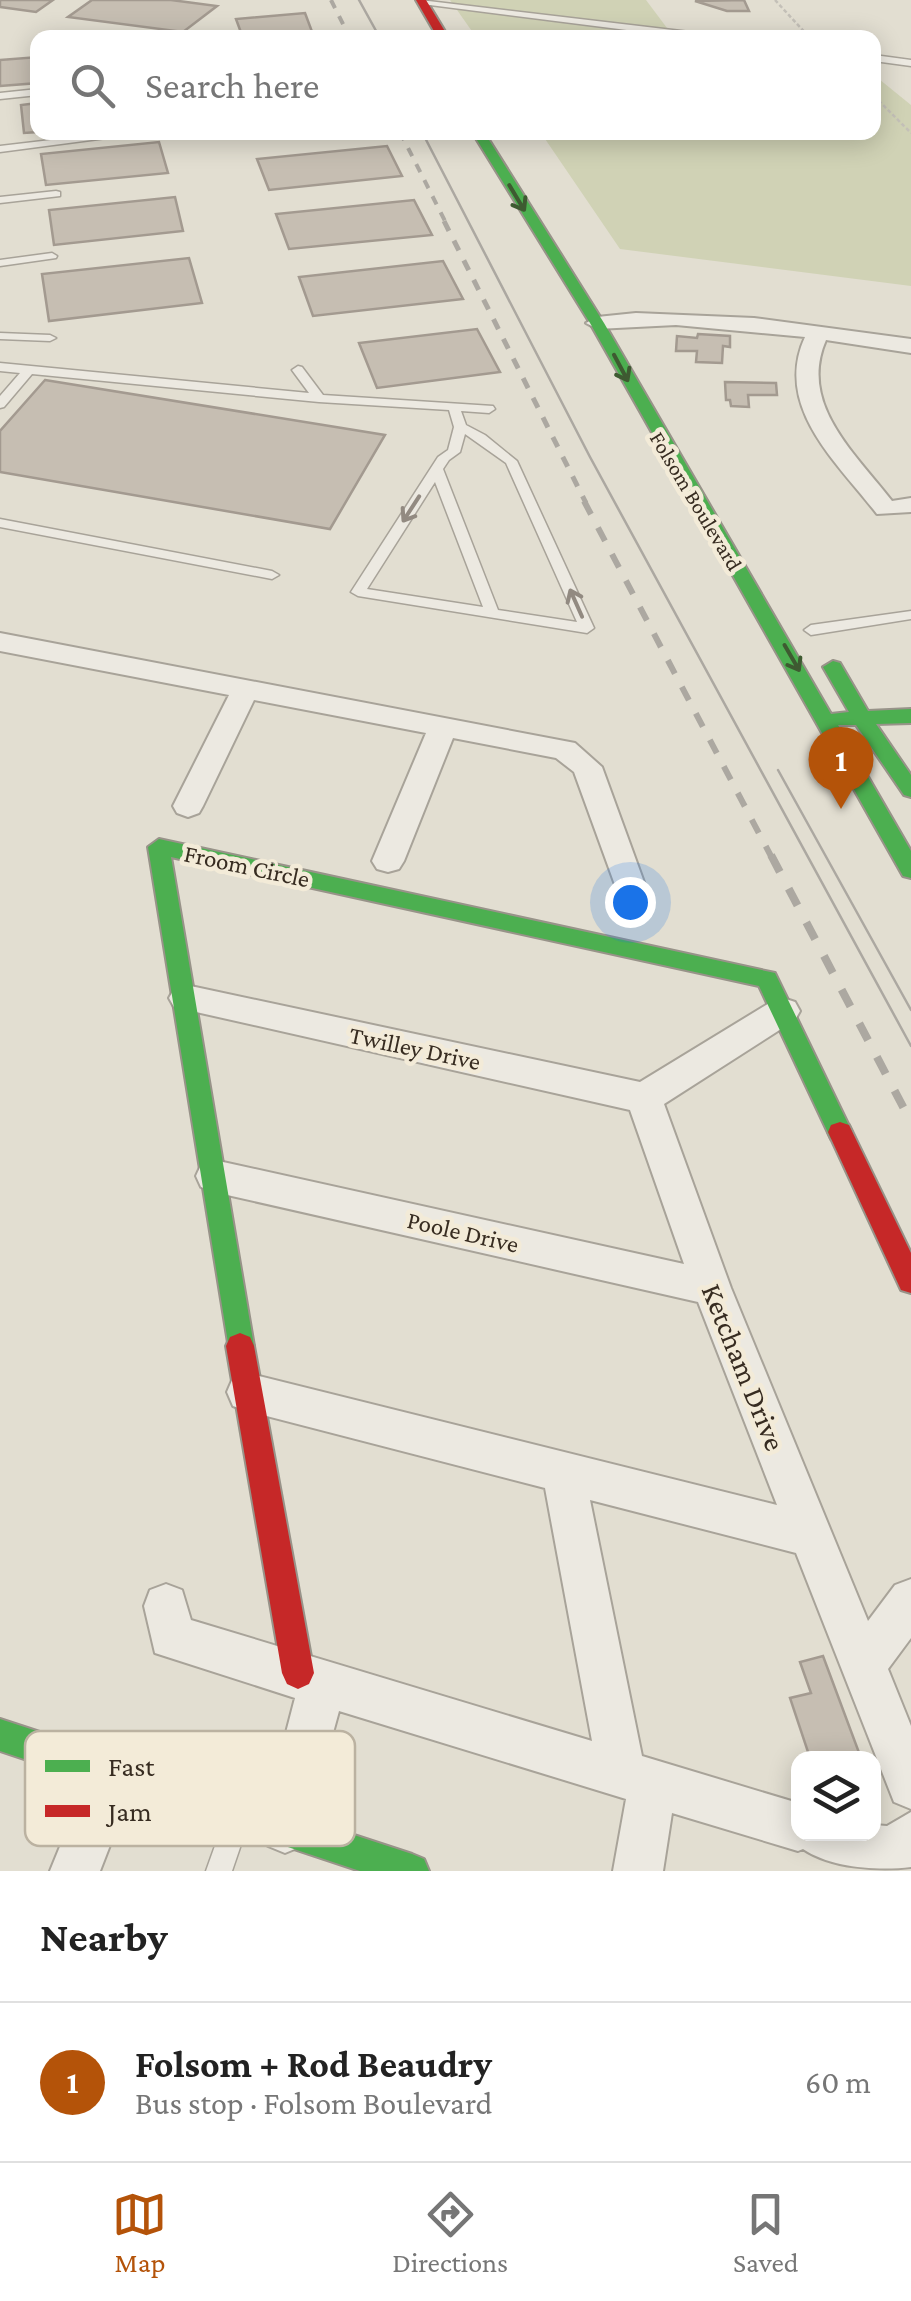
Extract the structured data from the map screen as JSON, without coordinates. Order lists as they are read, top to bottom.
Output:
{
  "streets": {
    "main road": ["Folsom Boulevard", "Froom Circle"],
    "street": ["Twilley Drive", "Poole Drive", "Ketcham Drive"]
  },
  "crossings": [
    ["Froom Circle", "Twilley Drive"],
    ["Froom Circle", "Poole Drive"],
    ["Twilley Drive", "Ketcham Drive"],
    ["Poole Drive", "Ketcham Drive"]
  ],
  "legend": ["Fast", "Jam"],
  "page": {
    "search": "Search here",
    "pins": "1",
    "heading": "Nearby",
    "list": [
      {
        "mark": "1",
        "name": "Folsom + Rod Beaudry",
        "note": "Bus stop · Folsom Boulevard",
        "value": "60 m"
      }
    ],
    "nav": ["Map", "Directions", "Saved"]
  }
}
